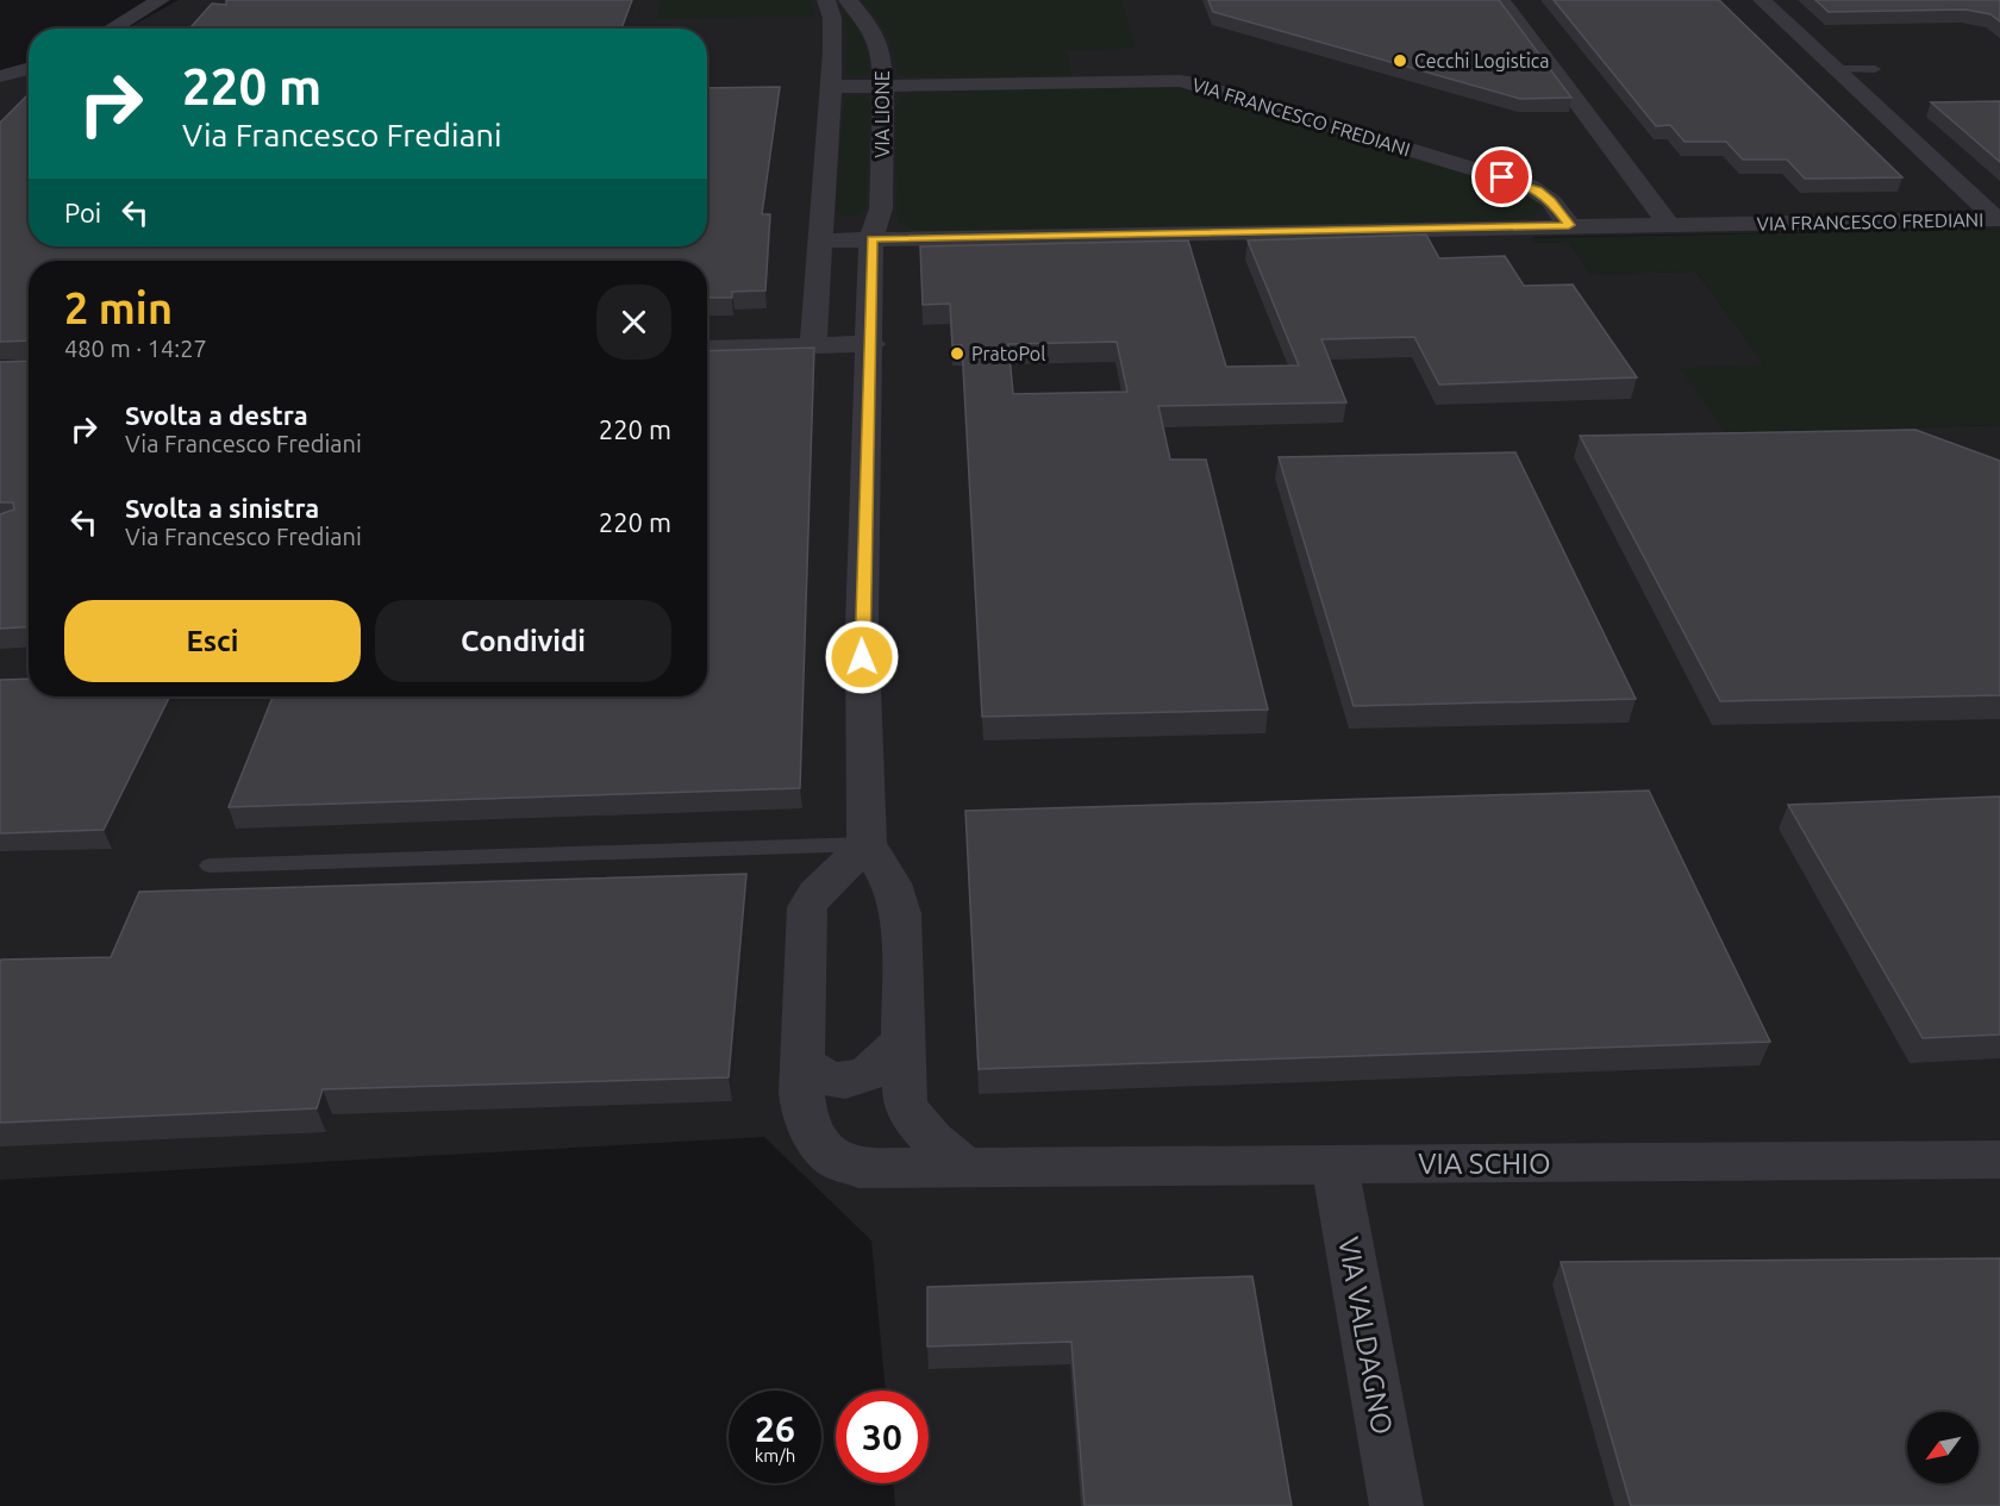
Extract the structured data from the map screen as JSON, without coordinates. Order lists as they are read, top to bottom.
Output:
{
  "streets": {
    "street": [
      "VIA LIONE",
      "VIA FRANCESCO FREDIANI",
      "VIA SCHIO",
      "VIA VALDAGNO"
    ]
  },
  "crossings": [
    ["VIA LIONE", "VIA FRANCESCO FREDIANI"],
    ["VIA LIONE", "VIA SCHIO"],
    ["VIA SCHIO", "VIA VALDAGNO"]
  ],
  "places": ["Cecchi Logistica", "PratoPol"],
  "north": "bottom left",
  "page": {
    "turn": ["220 m", "Via Francesco Frediani"],
    "then": "Poi",
    "heading": ["2 min", "480 m · 14:27"],
    "list": [
      {
        "name": "Svolta a destra",
        "note": "Via Francesco Frediani",
        "value": "220 m"
      },
      {
        "name": "Svolta a sinistra",
        "note": "Via Francesco Frediani",
        "value": "220 m"
      }
    ],
    "buttons": ["Esci", "Condividi"],
    "speed": "26 km/h",
    "limit": "30"
  }
}
